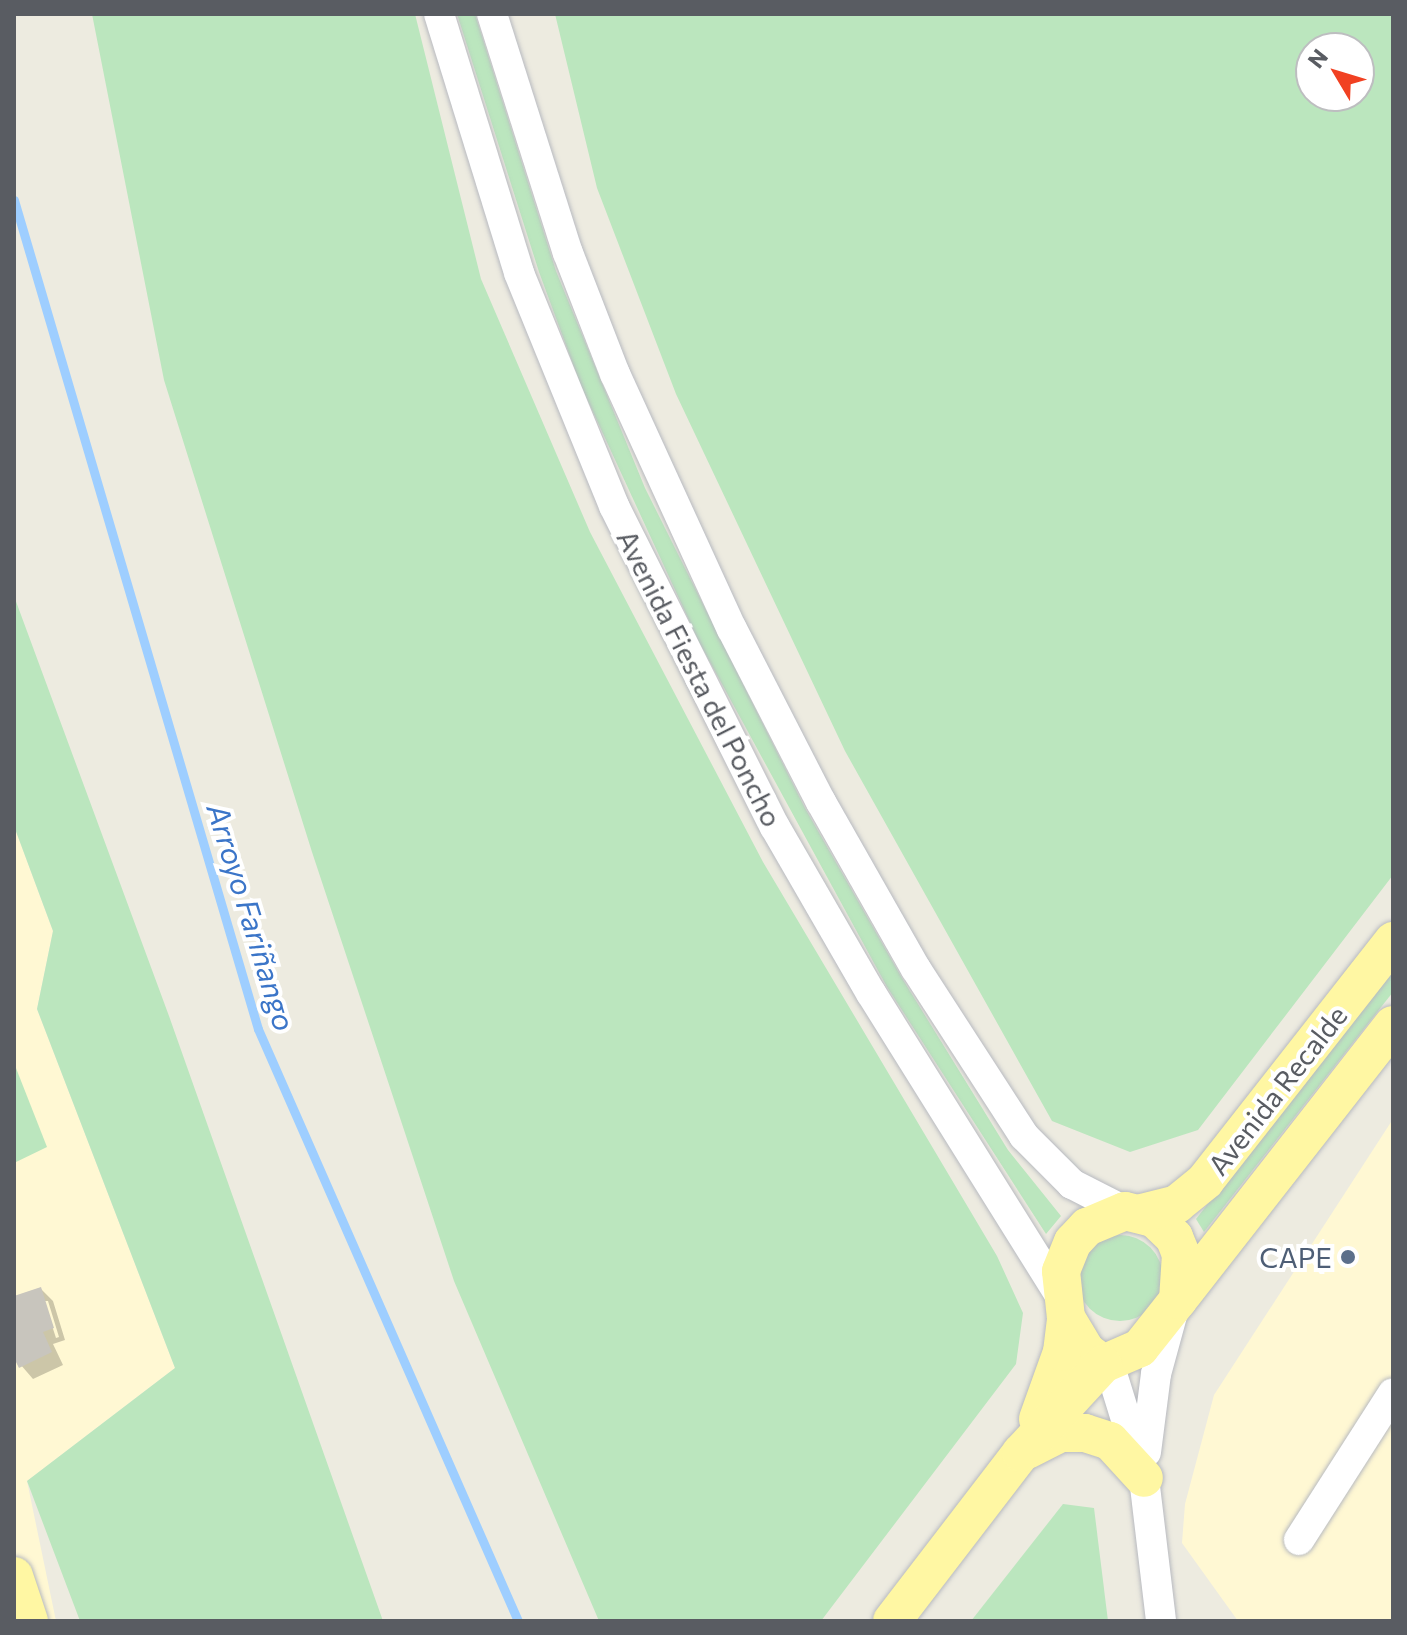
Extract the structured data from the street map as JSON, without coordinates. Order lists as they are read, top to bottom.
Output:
{
  "streets": {
    "main road": ["Avenida Recalde"],
    "street": ["Avenida Fiesta del Poncho"]
  },
  "crossings": [
    ["Avenida Fiesta del Poncho", "Avenida Recalde"]
  ],
  "water": ["Arroyo Fariñango"],
  "places": ["CAPE"],
  "north": "top left"
}
